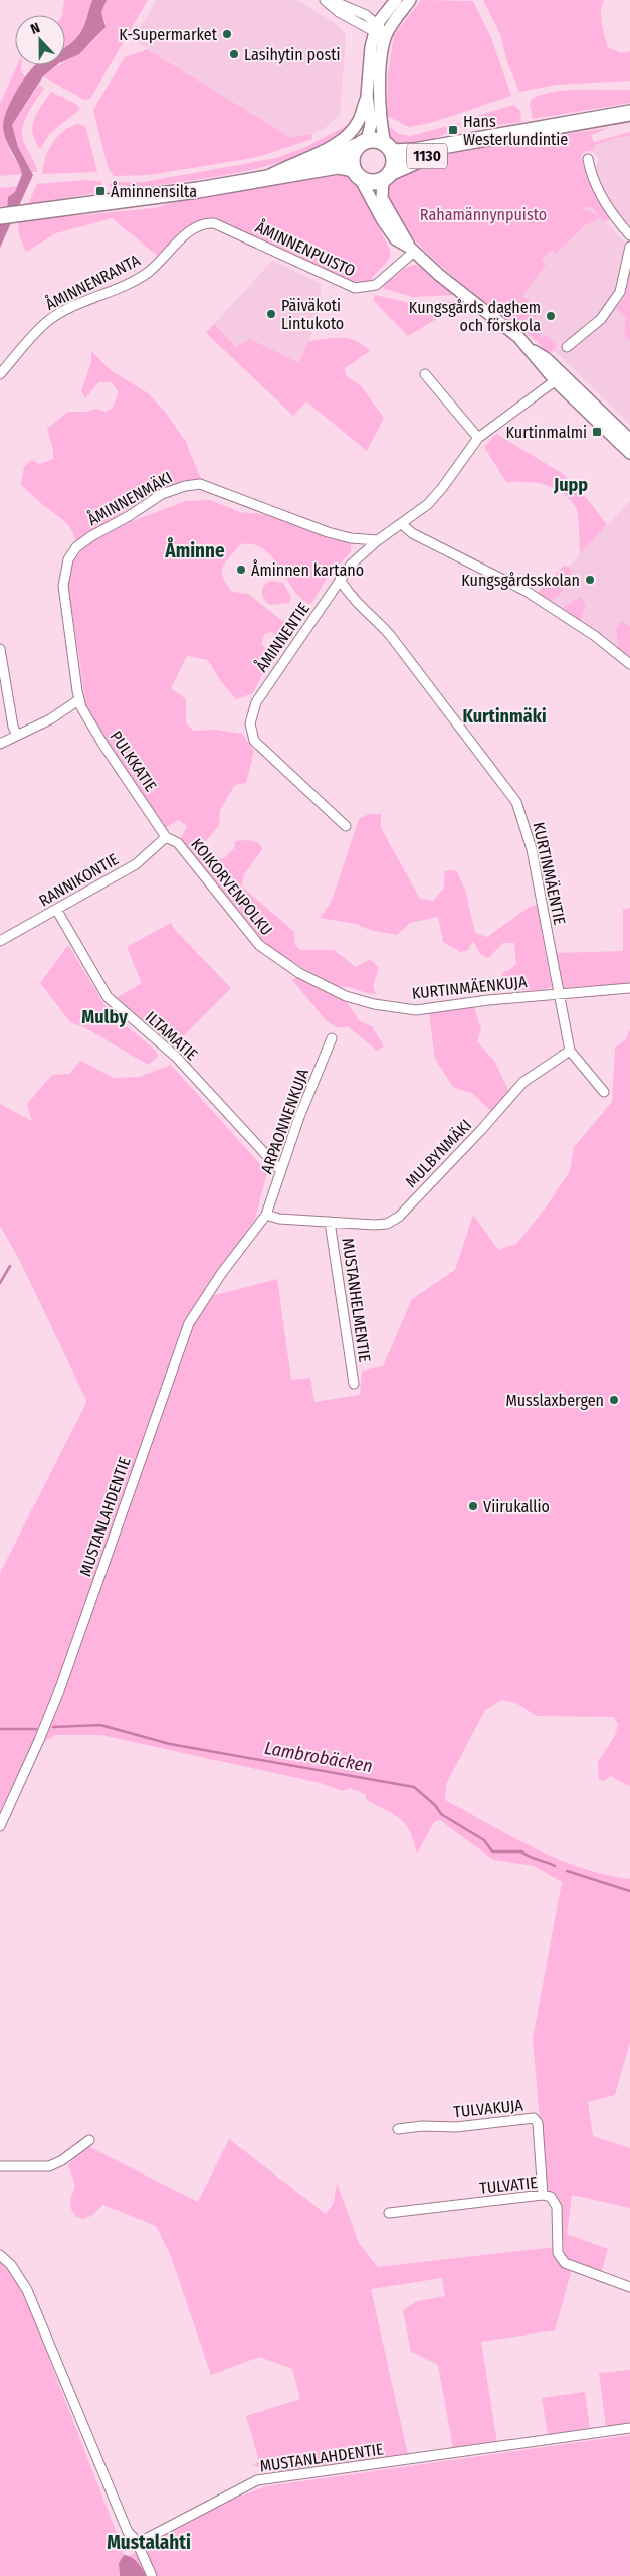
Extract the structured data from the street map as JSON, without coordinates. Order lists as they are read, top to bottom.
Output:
{
  "streets": {
    "main road": ["1130"],
    "street": [
      "ÅMINNENPUISTO",
      "ÅMINNENRANTA",
      "ÅMINNENMÄKI",
      "ÅMINNENTIE",
      "PULKKATIE",
      "KURTINMÄENTIE",
      "RANNIKONTIE",
      "KOIKORVENPOLKU",
      "KURTINMÄENKUJA",
      "ILTAMATIE",
      "ARPAONNENKUJA",
      "MULBYNMÄKI",
      "MUSTANHELMENTIE",
      "MUSTANLAHDENTIE",
      "TULVAKUJA",
      "TULVATIE"
    ]
  },
  "crossings": [
    ["ÅMINNENPUISTO", "ÅMINNENRANTA"],
    ["ÅMINNENMÄKI", "ÅMINNENTIE"],
    ["ÅMINNENMÄKI", "PULKKATIE"],
    ["ÅMINNENTIE", "KURTINMÄENTIE"],
    ["PULKKATIE", "RANNIKONTIE"],
    ["PULKKATIE", "KOIKORVENPOLKU"],
    ["KURTINMÄENTIE", "KURTINMÄENKUJA"],
    ["RANNIKONTIE", "KOIKORVENPOLKU"],
    ["RANNIKONTIE", "ILTAMATIE"],
    ["KOIKORVENPOLKU", "KURTINMÄENKUJA"],
    ["ILTAMATIE", "ARPAONNENKUJA"],
    ["ARPAONNENKUJA", "MULBYNMÄKI"],
    ["ARPAONNENKUJA", "MUSTANLAHDENTIE"],
    ["MULBYNMÄKI", "MUSTANHELMENTIE"],
    ["MULBYNMÄKI", "MUSTANLAHDENTIE"],
    ["TULVAKUJA", "TULVATIE"]
  ],
  "districts": [
    "Jupp",
    "Åminne",
    "Kurtinmäki",
    "Mulby",
    "Mustalahti"
  ],
  "water": ["Lambrobäcken"],
  "parks": ["Rahamännynpuisto"],
  "places": {
    "other": [
      "K-Supermarket",
      "Lasihytin posti",
      "Päiväkoti Lintukoto",
      "Kungsgårds daghem och förskola",
      "Åminnen kartano",
      "Kungsgårdsskolan",
      "Musslaxbergen",
      "Viirukallio"
    ],
    "transit": ["Hans Westerlundintie", "Åminnensilta", "Kurtinmalmi"]
  },
  "north": "top"
}
